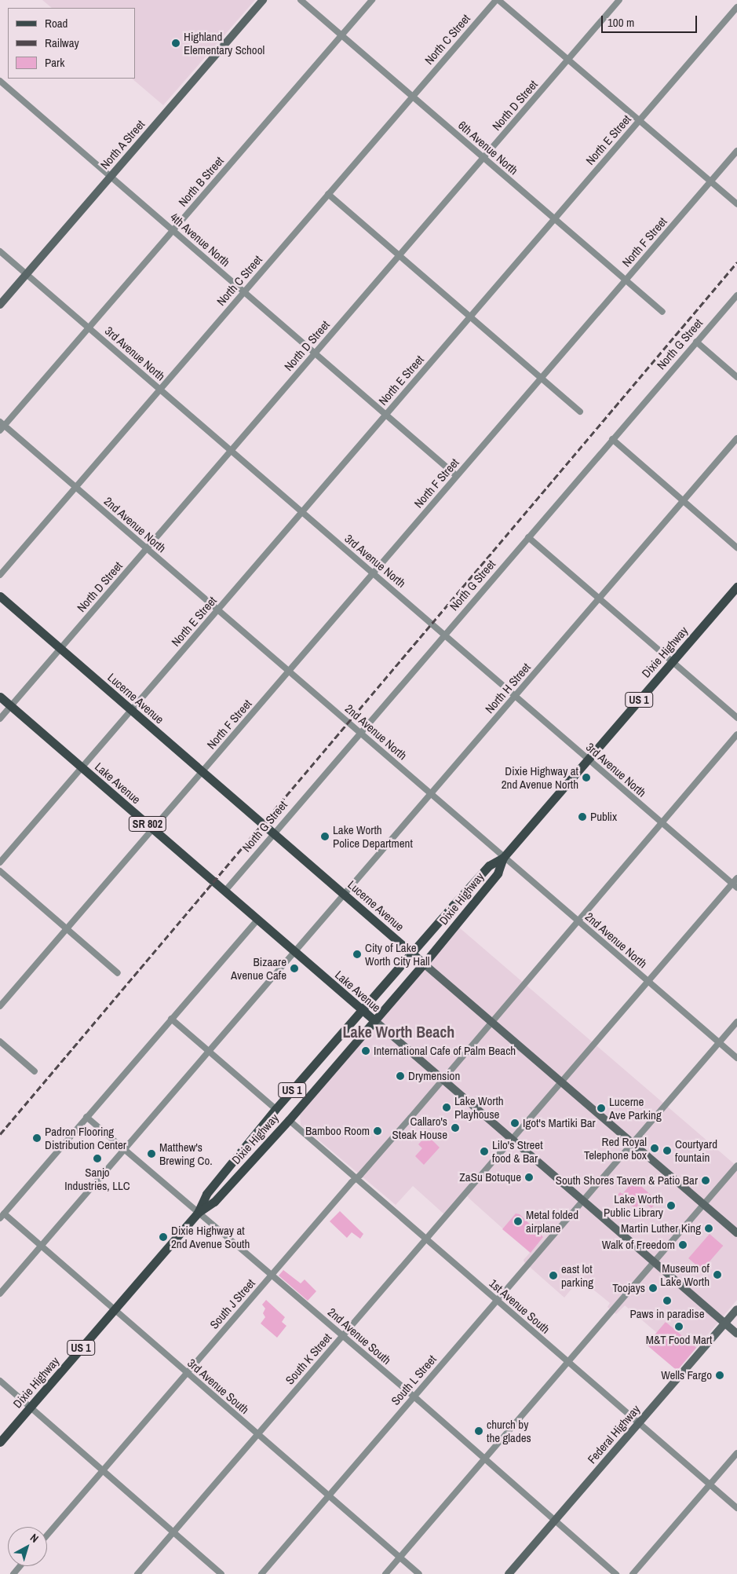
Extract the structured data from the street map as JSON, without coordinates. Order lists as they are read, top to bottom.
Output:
{
  "streets": {
    "main road": [
      "North A Street",
      "Dixie Highway",
      "Lucerne Avenue",
      "US 1",
      "Lake Avenue",
      "SR 802",
      "Federal Highway"
    ],
    "street": [
      "North C Street",
      "North D Street",
      "North E Street",
      "6th Avenue North",
      "North B Street",
      "4th Avenue North",
      "North F Street",
      "North G Street",
      "3rd Avenue North",
      "2nd Avenue North",
      "North H Street",
      "South J Street",
      "1st Avenue South",
      "2nd Avenue South",
      "South K Street",
      "South L Street",
      "3rd Avenue South"
    ]
  },
  "crossings": [
    ["North C Street", "6th Avenue North"],
    ["North C Street", "4th Avenue North"],
    ["North C Street", "3rd Avenue North"],
    ["North C Street", "2nd Avenue North"],
    ["North D Street", "6th Avenue North"],
    ["North D Street", "4th Avenue North"],
    ["North D Street", "3rd Avenue North"],
    ["North D Street", "2nd Avenue North"],
    ["North D Street", "Lucerne Avenue"],
    ["North D Street", "Lake Avenue"],
    ["North E Street", "6th Avenue North"],
    ["North E Street", "4th Avenue North"],
    ["North E Street", "3rd Avenue North"],
    ["North E Street", "2nd Avenue North"],
    ["North E Street", "Lucerne Avenue"],
    ["North E Street", "Lake Avenue"],
    ["North A Street", "4th Avenue North"],
    ["North A Street", "3rd Avenue North"],
    ["6th Avenue North", "North B Street"],
    ["6th Avenue North", "North F Street"],
    ["North B Street", "4th Avenue North"],
    ["North B Street", "3rd Avenue North"],
    ["North B Street", "2nd Avenue North"],
    ["4th Avenue North", "North F Street"],
    ["North F Street", "3rd Avenue North"],
    ["North F Street", "2nd Avenue North"],
    ["North F Street", "Lucerne Avenue"],
    ["North F Street", "Lake Avenue"],
    ["North G Street", "3rd Avenue North"],
    ["North G Street", "2nd Avenue North"],
    ["North G Street", "Lucerne Avenue"],
    ["North G Street", "Lake Avenue"],
    ["3rd Avenue North", "Dixie Highway"],
    ["3rd Avenue North", "North H Street"],
    ["3rd Avenue North", "South J Street"],
    ["3rd Avenue North", "South K Street"],
    ["2nd Avenue North", "Dixie Highway"],
    ["2nd Avenue North", "North H Street"],
    ["2nd Avenue North", "South J Street"],
    ["2nd Avenue North", "South K Street"],
    ["2nd Avenue North", "South L Street"],
    ["Dixie Highway", "Lucerne Avenue"],
    ["Dixie Highway", "Lake Avenue"],
    ["Dixie Highway", "1st Avenue South"],
    ["Dixie Highway", "2nd Avenue South"],
    ["Dixie Highway", "3rd Avenue South"],
    ["North H Street", "Lucerne Avenue"],
    ["North H Street", "Lake Avenue"],
    ["North H Street", "2nd Avenue South"],
    ["North H Street", "3rd Avenue South"],
    ["Lucerne Avenue", "South J Street"],
    ["Lucerne Avenue", "South K Street"],
    ["Lucerne Avenue", "South L Street"],
    ["Lake Avenue", "South J Street"],
    ["Lake Avenue", "South K Street"],
    ["Lake Avenue", "South L Street"],
    ["Lake Avenue", "Federal Highway"],
    ["South J Street", "1st Avenue South"],
    ["South J Street", "2nd Avenue South"],
    ["South J Street", "3rd Avenue South"],
    ["1st Avenue South", "South K Street"],
    ["1st Avenue South", "South L Street"],
    ["1st Avenue South", "Federal Highway"],
    ["2nd Avenue South", "South K Street"],
    ["2nd Avenue South", "South L Street"],
    ["2nd Avenue South", "Federal Highway"],
    ["South K Street", "3rd Avenue South"],
    ["South L Street", "3rd Avenue South"]
  ],
  "districts": ["Lake Worth Beach"],
  "places": [
    "Highland Elementary School",
    "Dixie Highway at 2nd Avenue North",
    "Publix",
    "Lake Worth Police Department",
    "City of Lake Worth City Hall",
    "Bizaare Avenue Cafe",
    "International Cafe of Palm Beach",
    "Drymension",
    "Lake Worth Playhouse",
    "Lucerne Ave Parking",
    "Igot's Martiki Bar",
    "Callaro's Steak House",
    "Bamboo Room",
    "Padron Flooring Distribution Center",
    "Red Royal Telephone box",
    "Courtyard fountain",
    "Lilo's Street food & Bar",
    "Matthew's Brewing Co.",
    "Sanjo Industries, LLC",
    "ZaSu Botuque",
    "South Shores Tavern & Patio Bar",
    "Lake Worth Public Library",
    "Metal folded airplane",
    "Martin Luther King",
    "Dixie Highway at 2nd Avenue South",
    "Walk of Freedom",
    "Museum of Lake Worth",
    "east lot parking",
    "Toojays",
    "Paws in paradise",
    "M&T Food Mart",
    "Wells Fargo",
    "church by the glades"
  ],
  "legend": ["Road", "Railway", "Park"],
  "scale_bar": "100 m",
  "north": "top right"
}
